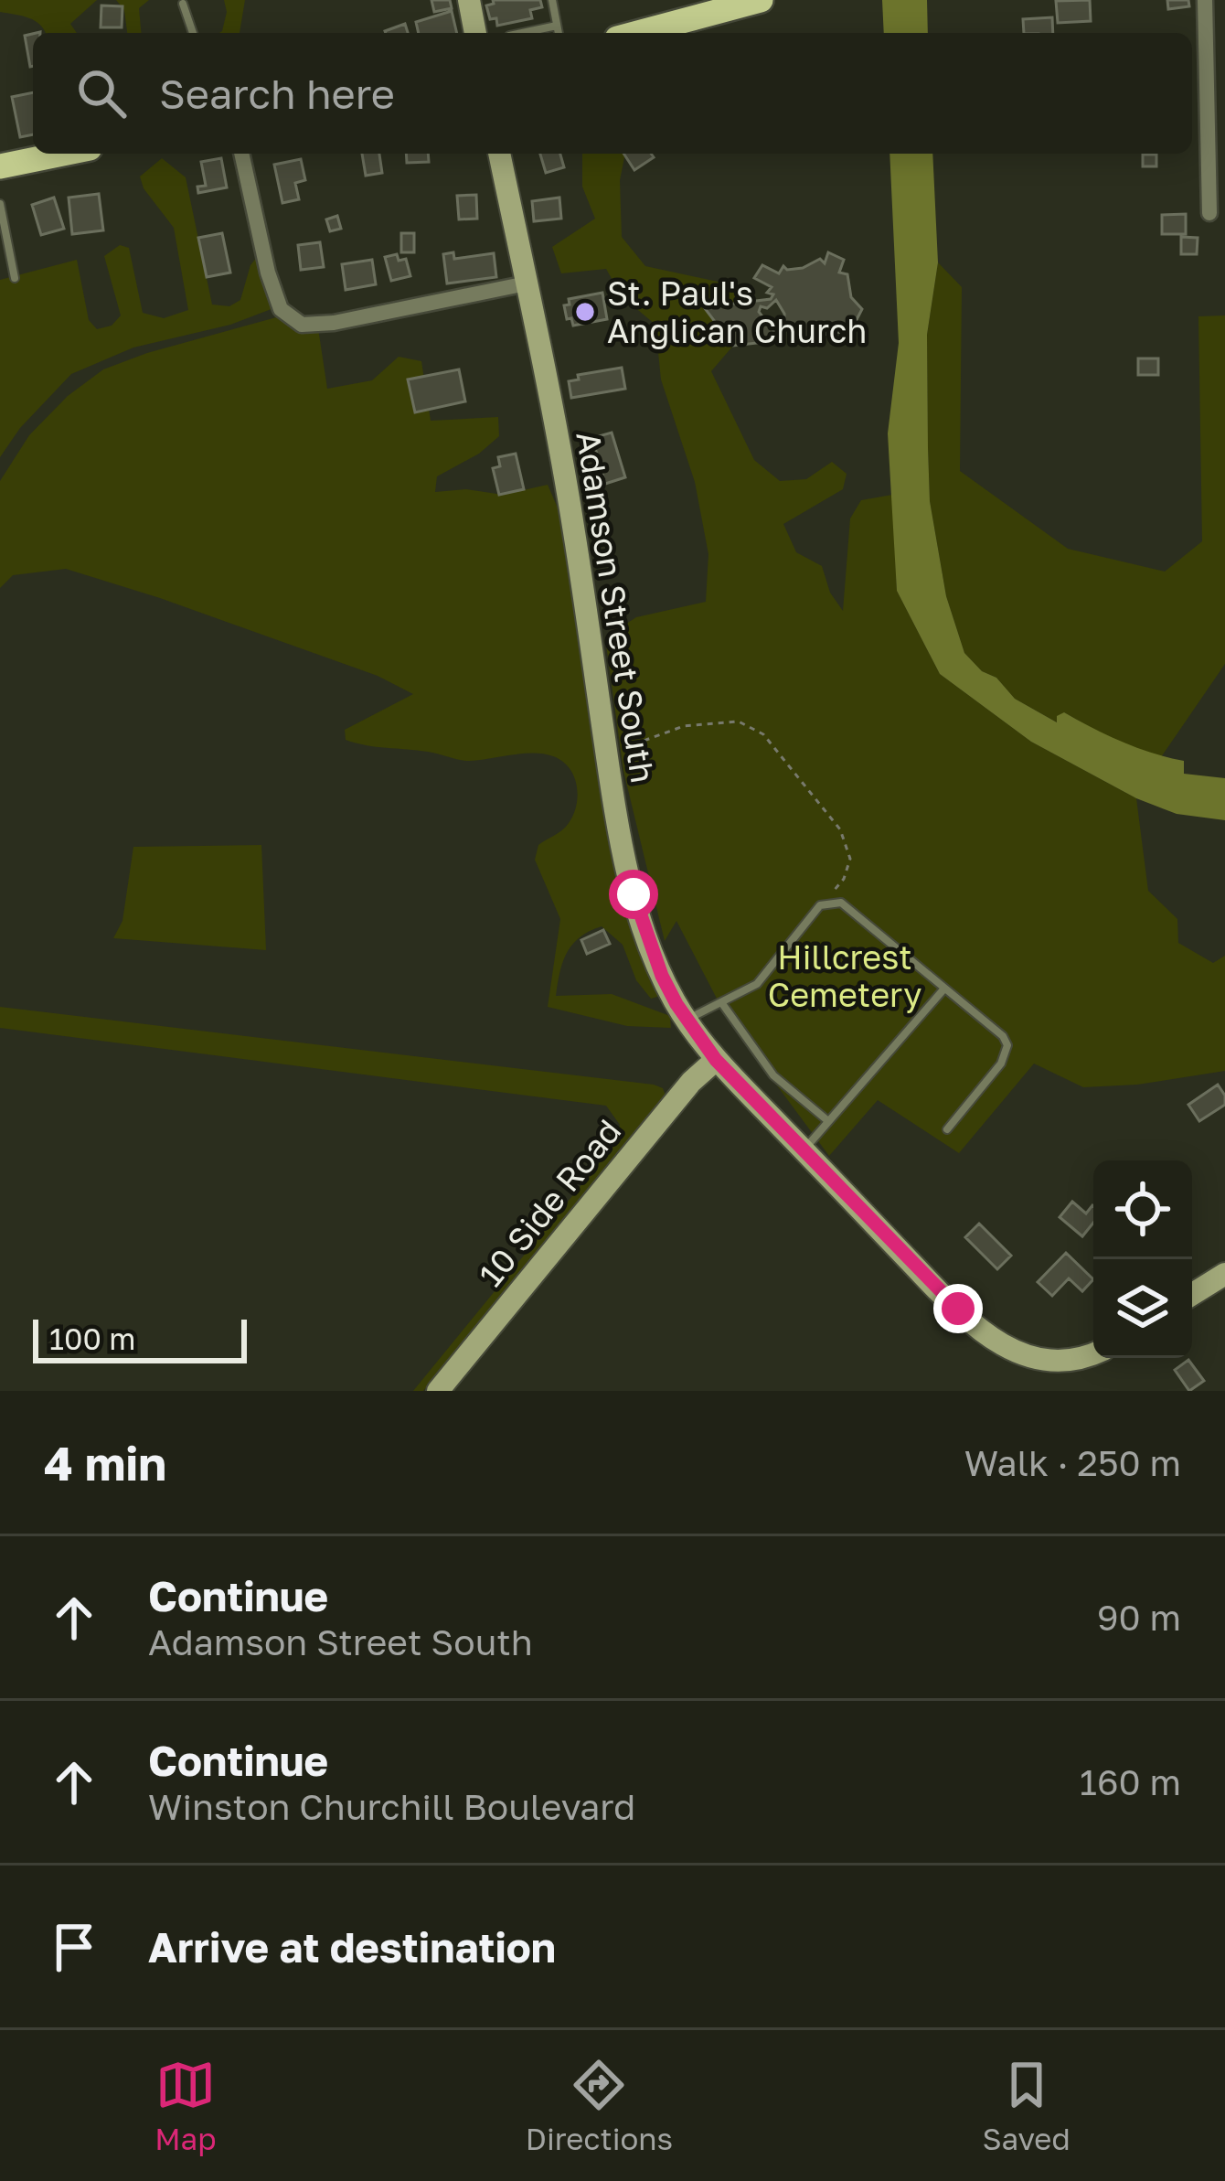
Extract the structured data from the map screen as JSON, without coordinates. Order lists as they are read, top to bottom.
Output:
{
  "streets": {
    "main road": ["Adamson Street South", "10 Side Road"]
  },
  "crossings": [
    ["Adamson Street South", "10 Side Road"]
  ],
  "parks": ["Hillcrest Cemetery"],
  "places": ["St. Paul's Anglican Church"],
  "scale_bar": "100 m",
  "page": {
    "search": "Search here",
    "scale": "100 m",
    "heading": ["4 min", "Walk · 250 m"],
    "list": [
      ["Continue", "Adamson Street South", "90 m"],
      ["Continue", "Winston Churchill Boulevard", "160 m"],
      "Arrive at destination"
    ],
    "nav": ["Map", "Directions", "Saved"]
  }
}
